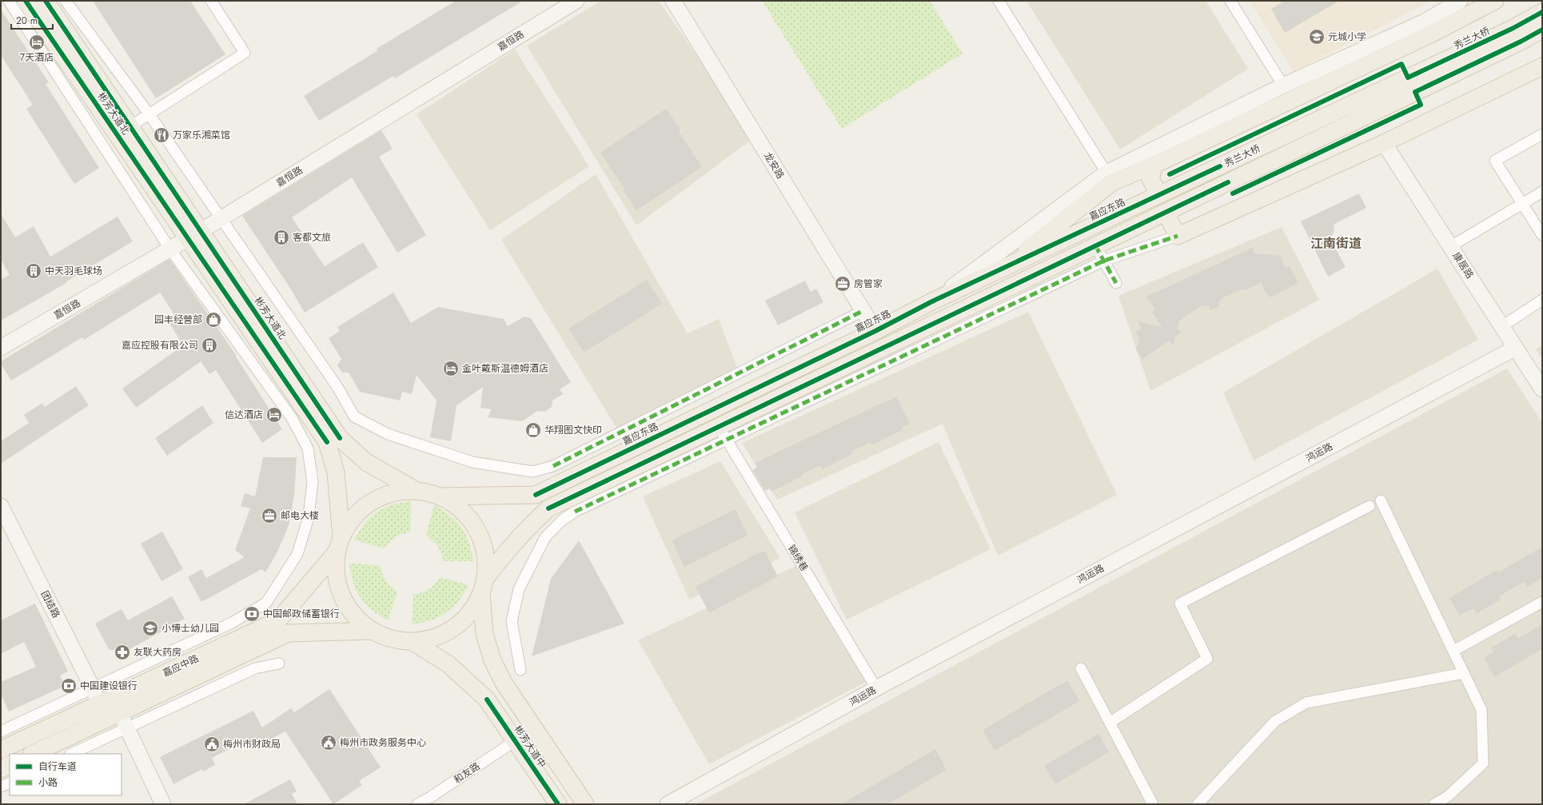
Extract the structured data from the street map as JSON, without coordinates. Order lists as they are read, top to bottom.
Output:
{
  "streets": {
    "main road": [
      "秀兰大桥",
      "彬芳大道北",
      "嘉应东路",
      "嘉应中路",
      "彬芳大道中"
    ],
    "street": [
      "嘉恒路",
      "龙安路",
      "康居路",
      "鸿运路",
      "锦绣巷",
      "团结路",
      "和友路"
    ]
  },
  "crossings": [
    ["秀兰大桥", "嘉应东路"],
    ["嘉恒路", "彬芳大道北"],
    ["彬芳大道北", "嘉应中路"],
    ["龙安路", "嘉应东路"],
    ["嘉应东路", "彬芳大道中"],
    ["康居路", "鸿运路"],
    ["鸿运路", "锦绣巷"],
    ["团结路", "嘉应中路"],
    ["彬芳大道中", "和友路"]
  ],
  "districts": ["江南街道"],
  "places": {
    "school or university": ["元城小学", "小博士幼儿园"],
    "hotel": ["7天酒店", "金叶戴斯温德姆酒店", "信达酒店"],
    "restaurant": ["万家乐湘菜馆"],
    "building": ["客都文旅", "中天羽毛球场", "嘉应控股有限公司"],
    "office": ["房管家", "邮电大楼"],
    "shop": ["园丰经营部", "华翔图文快印"],
    "bank": ["中国邮政储蓄银行", "中国建设银行"],
    "pharmacy": ["友联大药房"],
    "public building": ["梅州市政务服务中心", "梅州市财政局"]
  },
  "legend": ["自行车道", "小路"],
  "scale_bar": "20 m"
}
